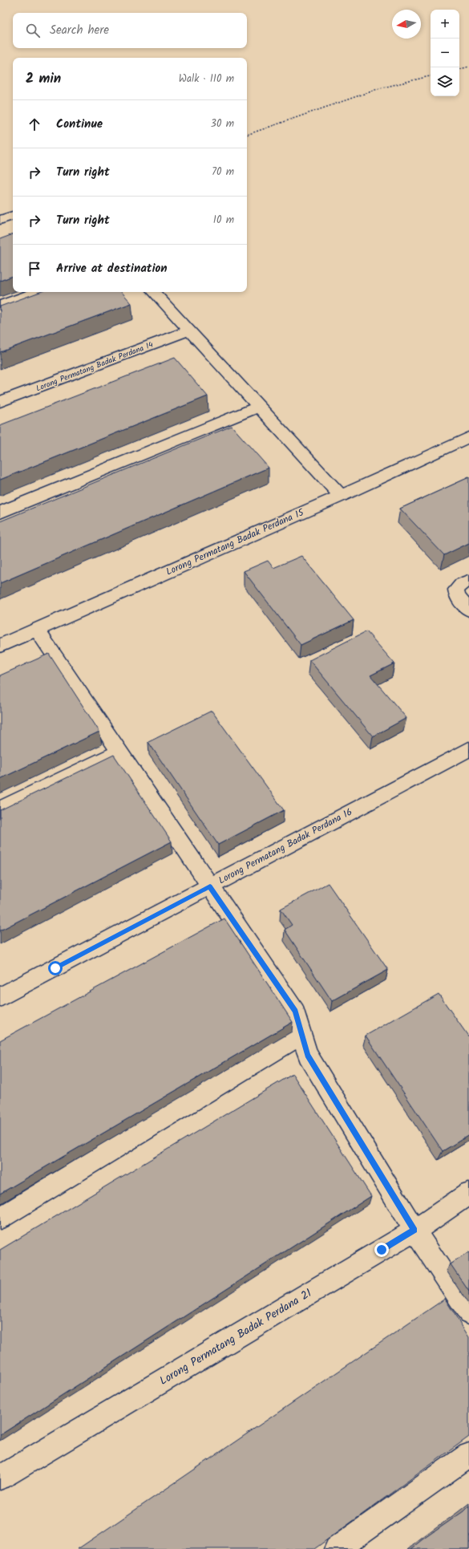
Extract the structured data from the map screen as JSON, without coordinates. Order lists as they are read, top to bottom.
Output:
{
  "streets": {
    "street": [
      "Lorong Permatang Badak Perdana 14",
      "Lorong Permatang Badak Perdana 15",
      "Lorong Permatang Badak Perdana 16",
      "Lorong Permatang Badak Perdana 21"
    ]
  },
  "north": "left",
  "page": {
    "map_buttons": ["+", "−"],
    "search": "Search here",
    "heading": ["2 min", "Walk · 110 m"],
    "list": [
      ["Continue", "30 m"],
      ["Turn right", "70 m"],
      ["Turn right", "10 m"],
      "Arrive at destination"
    ]
  }
}
